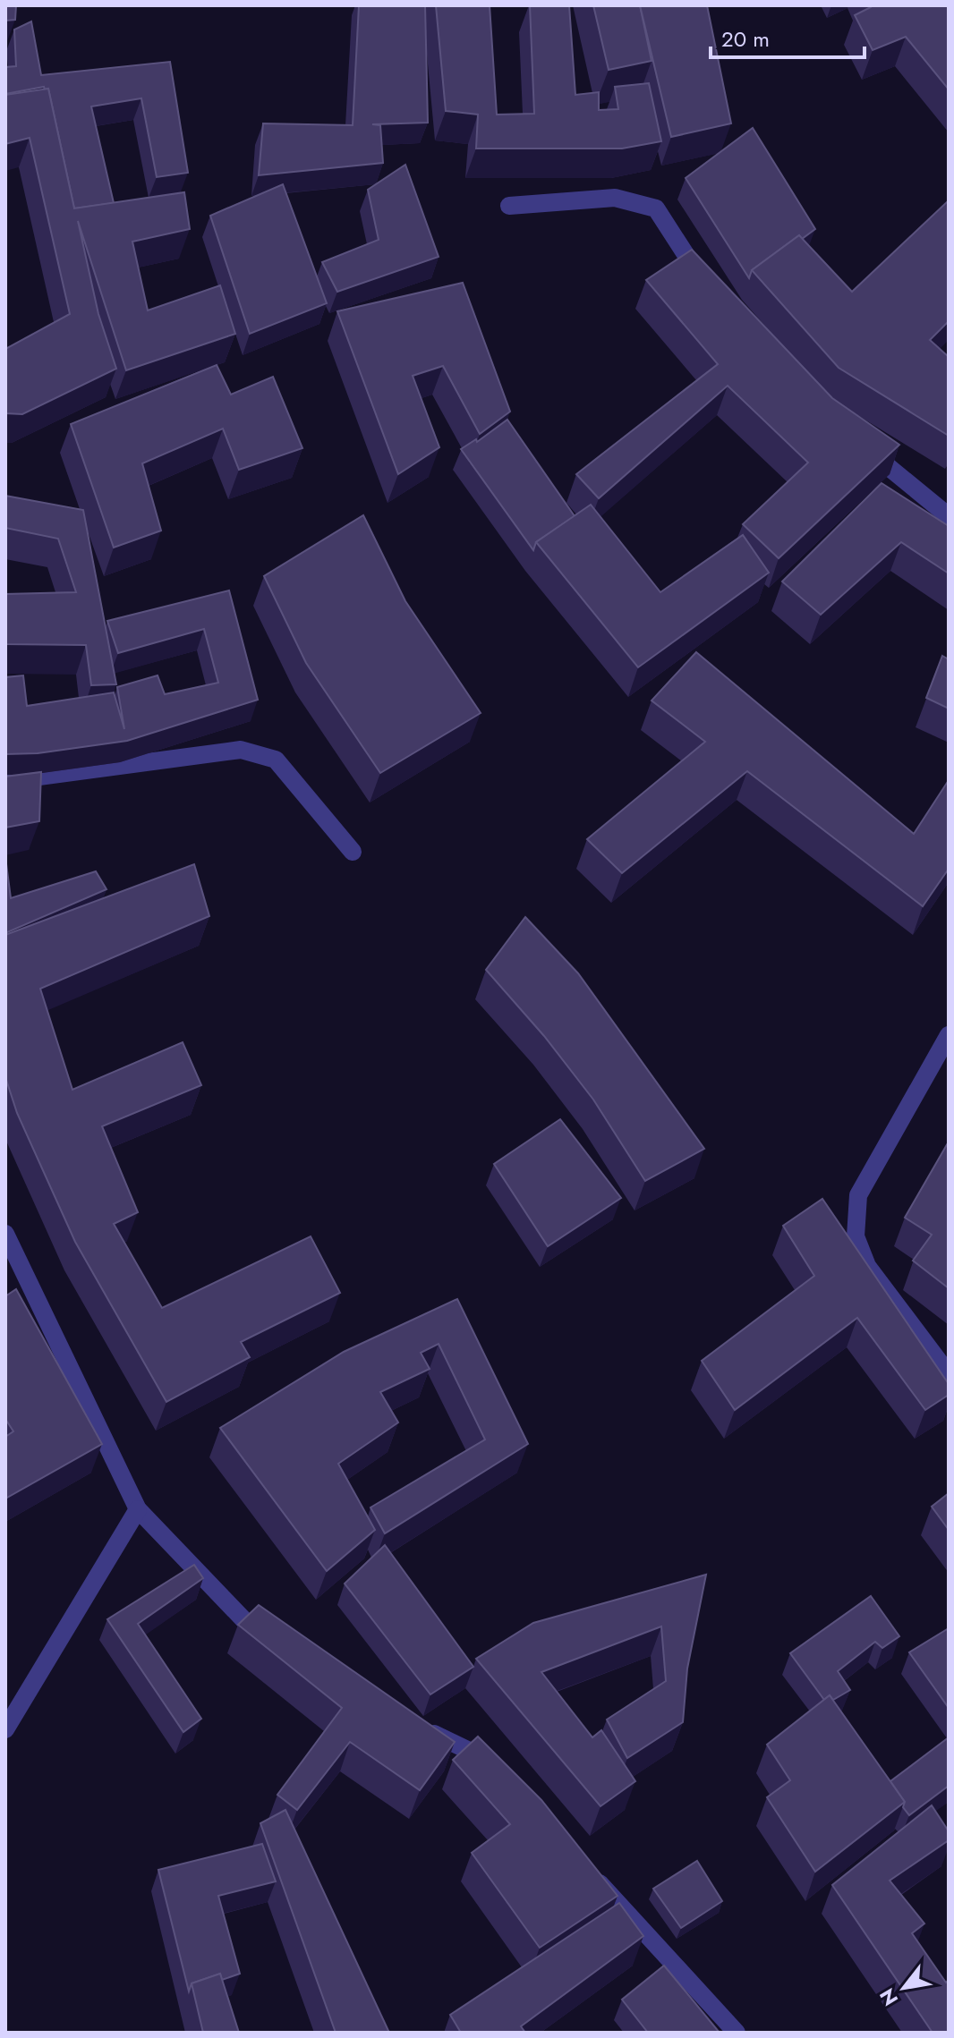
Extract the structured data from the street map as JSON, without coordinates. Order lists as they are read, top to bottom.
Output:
{
  "scale_bar": "20 m",
  "north": "bottom left"
}
